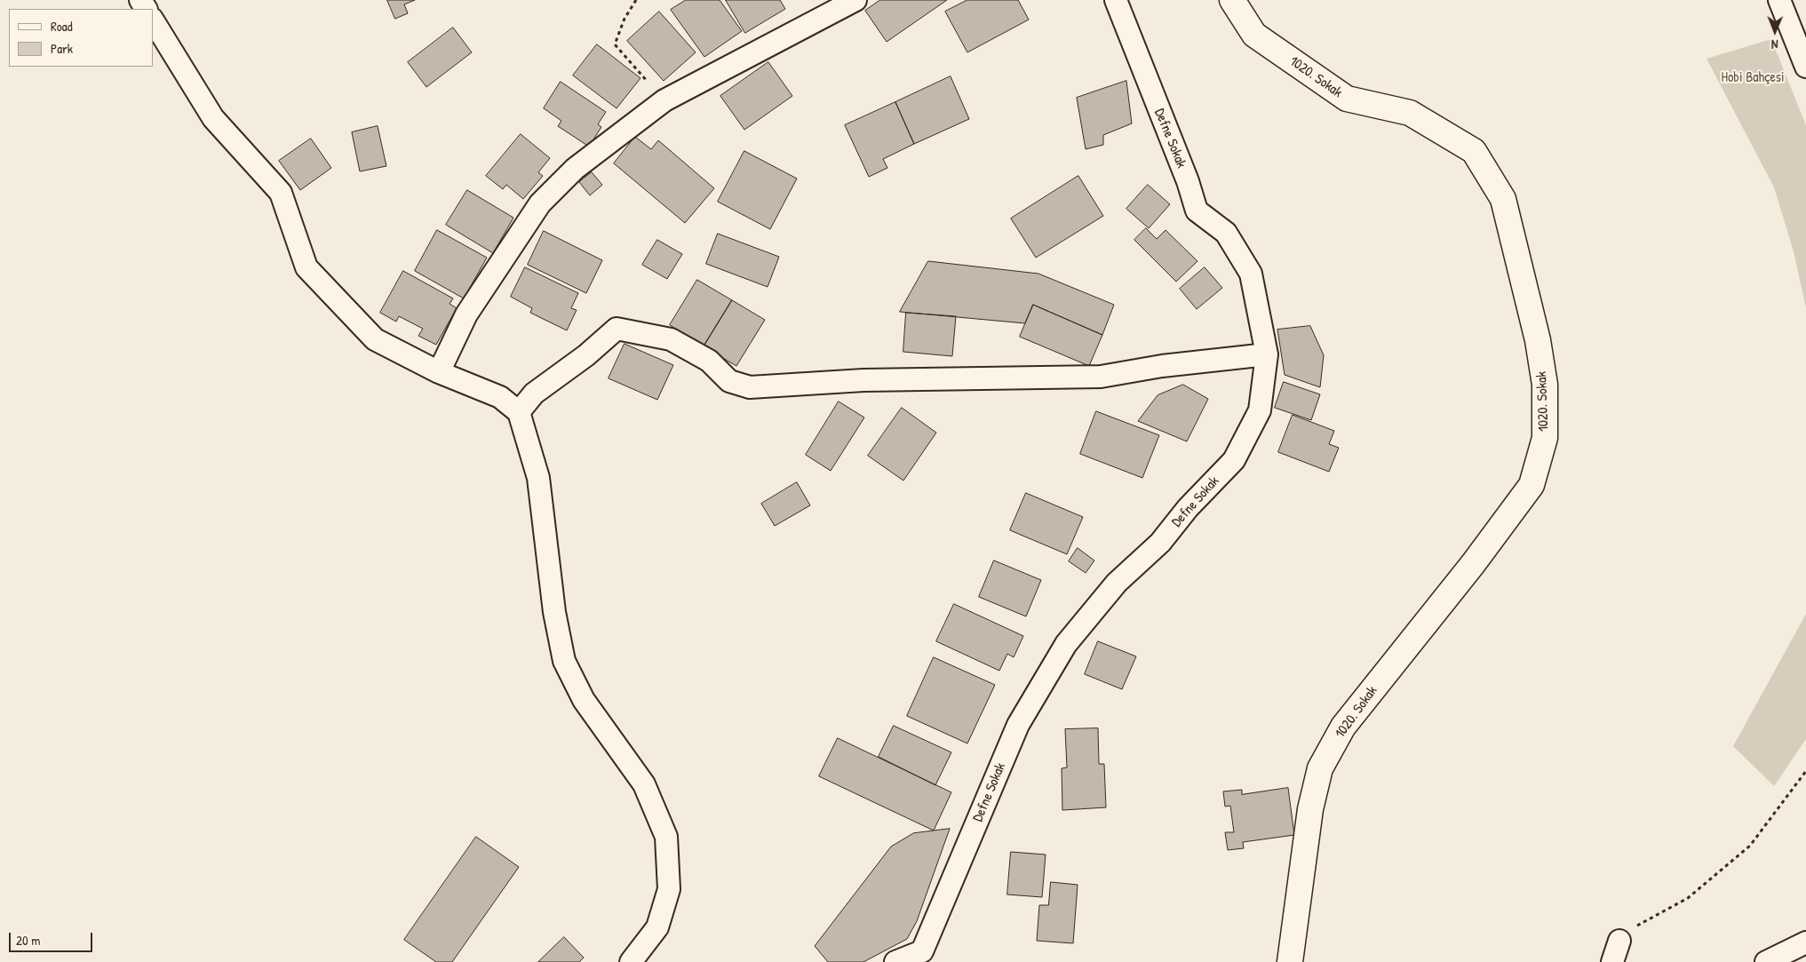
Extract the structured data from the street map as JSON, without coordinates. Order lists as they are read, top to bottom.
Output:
{
  "streets": {
    "street": ["1020. Sokak", "Defne Sokak"]
  },
  "parks": ["Hobi Bahçesi"],
  "legend": ["Road", "Park"],
  "scale_bar": "20 m",
  "north": "bottom"
}
